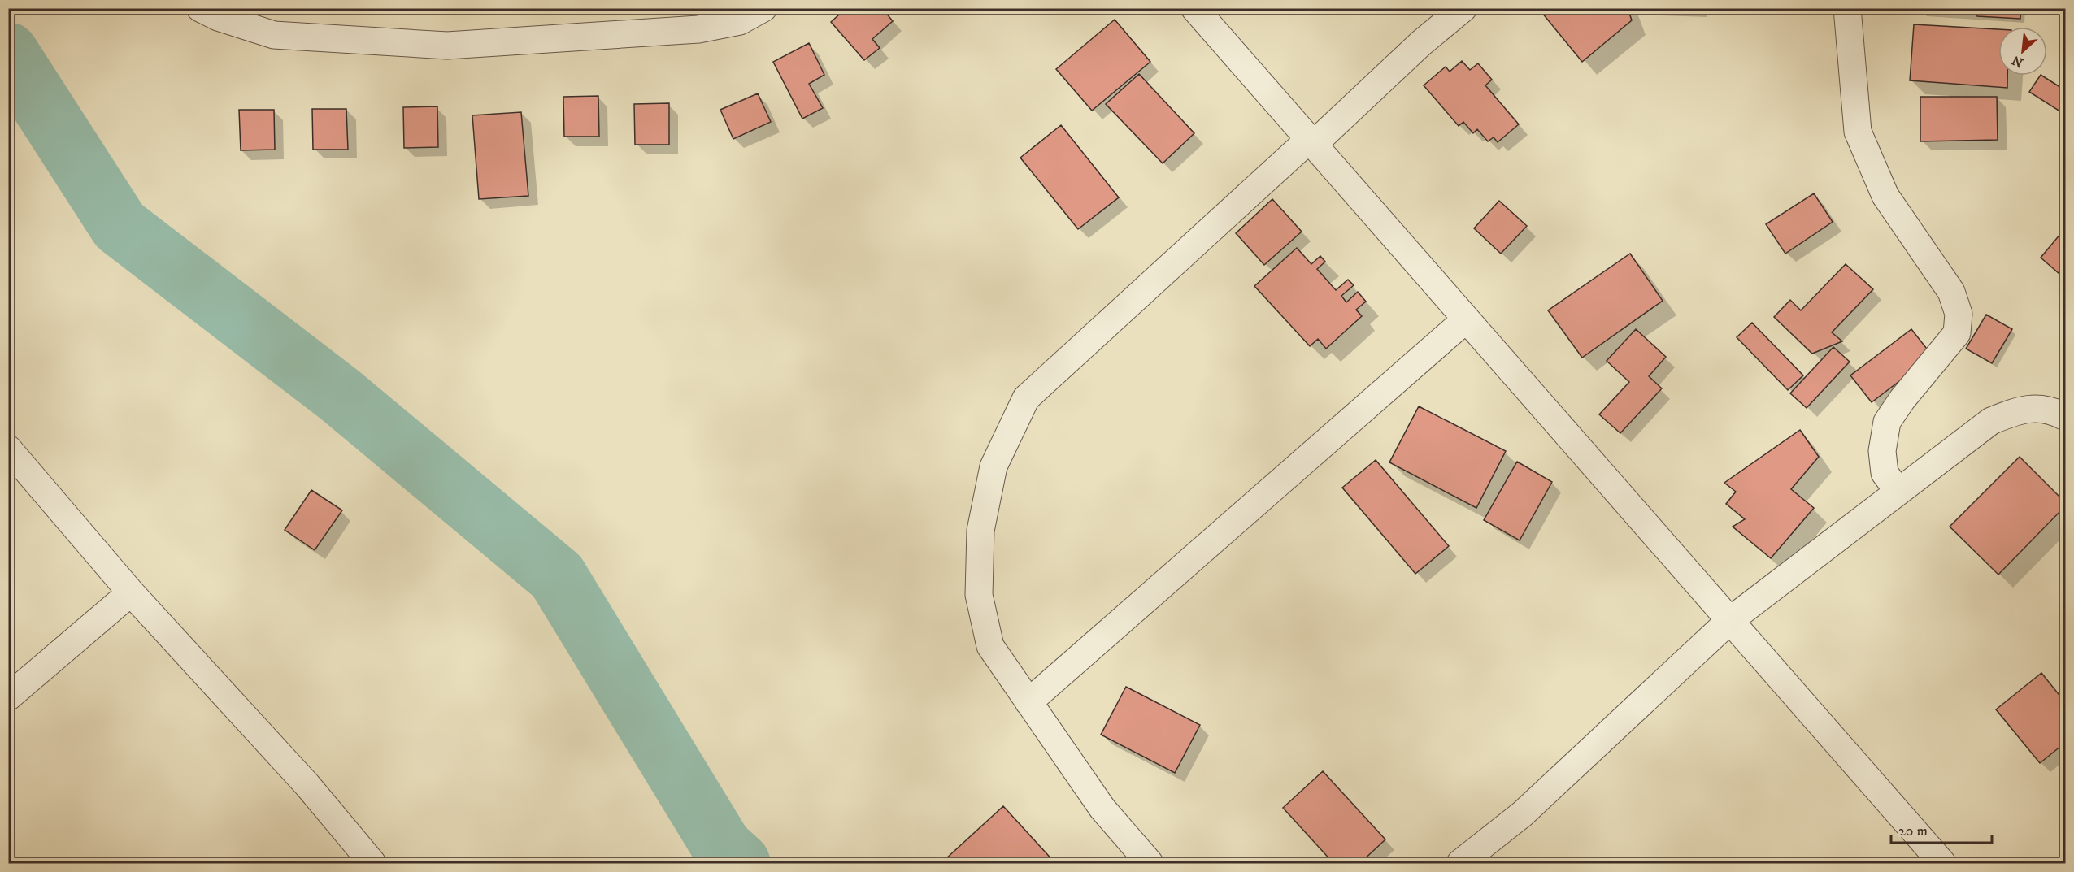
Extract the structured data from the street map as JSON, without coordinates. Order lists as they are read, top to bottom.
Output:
{
  "scale_bar": "20 m",
  "north": "bottom left"
}
